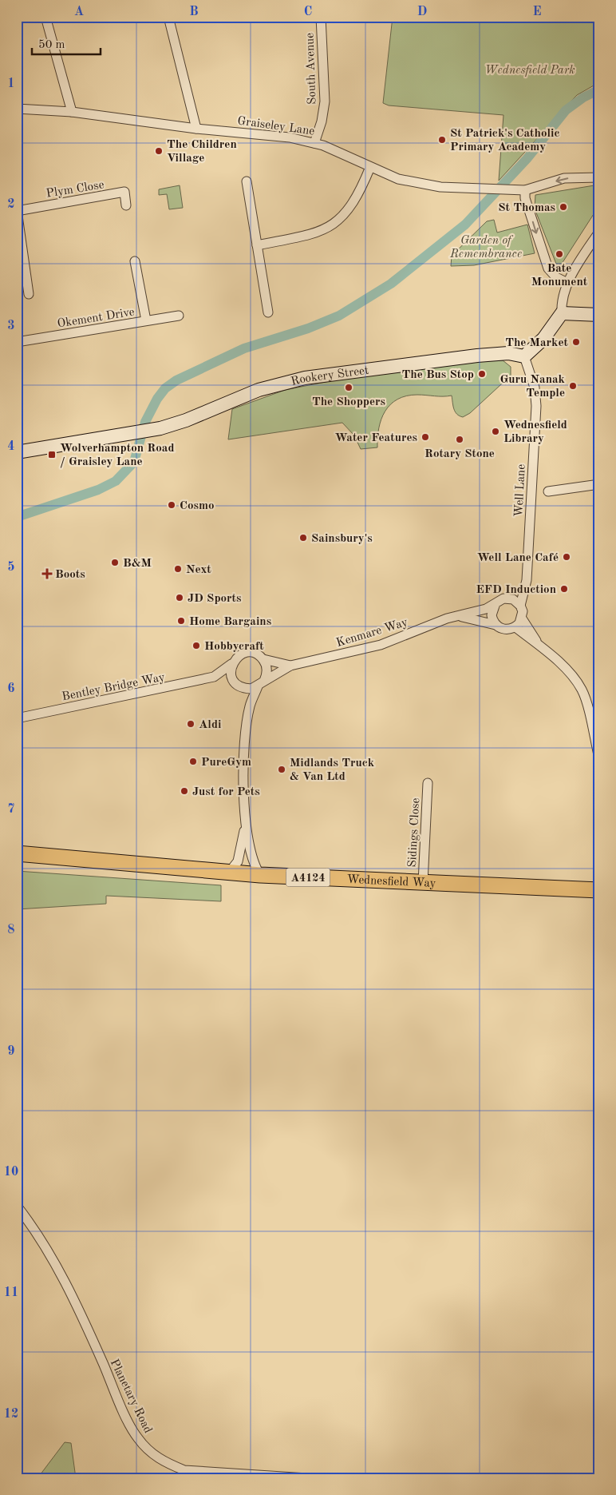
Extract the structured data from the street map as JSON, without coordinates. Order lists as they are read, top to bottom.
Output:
{
  "streets": {
    "main road": ["A4124", "Wednesfield Way"],
    "street": [
      "South Avenue",
      "Graiseley Lane",
      "Plym Close",
      "Okement Drive",
      "Rookery Street",
      "Well Lane",
      "Kenmare Way",
      "Bentley Bridge Way",
      "Sidings Close",
      "Planetary Road"
    ]
  },
  "crossings": [
    ["South Avenue", "Graiseley Lane"],
    ["Rookery Street", "Well Lane"],
    ["Well Lane", "Kenmare Way"],
    ["Sidings Close", "Wednesfield Way"]
  ],
  "parks": ["Wednesfield Park", "Garden of Remembrance"],
  "places": {
    "other": [
      "St Patrick's Catholic Primary Academy",
      "The Children Village",
      "St Thomas",
      "Bate Monument",
      "The Market",
      "The Bus Stop",
      "Guru Nanak Temple",
      "The Shoppers",
      "Wednesfield Library",
      "Water Features",
      "Rotary Stone",
      "Cosmo",
      "Sainsbury's",
      "Well Lane Café",
      "B&M",
      "Next",
      "EFD Induction",
      "JD Sports",
      "Home Bargains",
      "Hobbycraft",
      "Aldi",
      "PureGym",
      "Midlands Truck & Van Ltd",
      "Just for Pets"
    ],
    "transit": ["Wolverhampton Road / Graisley Lane"],
    "health": ["Boots"]
  },
  "scale_bar": "50 m",
  "grid": {
    "columns": [
      "A",
      "B",
      "C",
      "D",
      "E"
    ],
    "rows": [
      "1",
      "2",
      "3",
      "4",
      "5",
      "6",
      "7",
      "8",
      "9",
      "10",
      "11",
      "12"
    ]
  }
}
